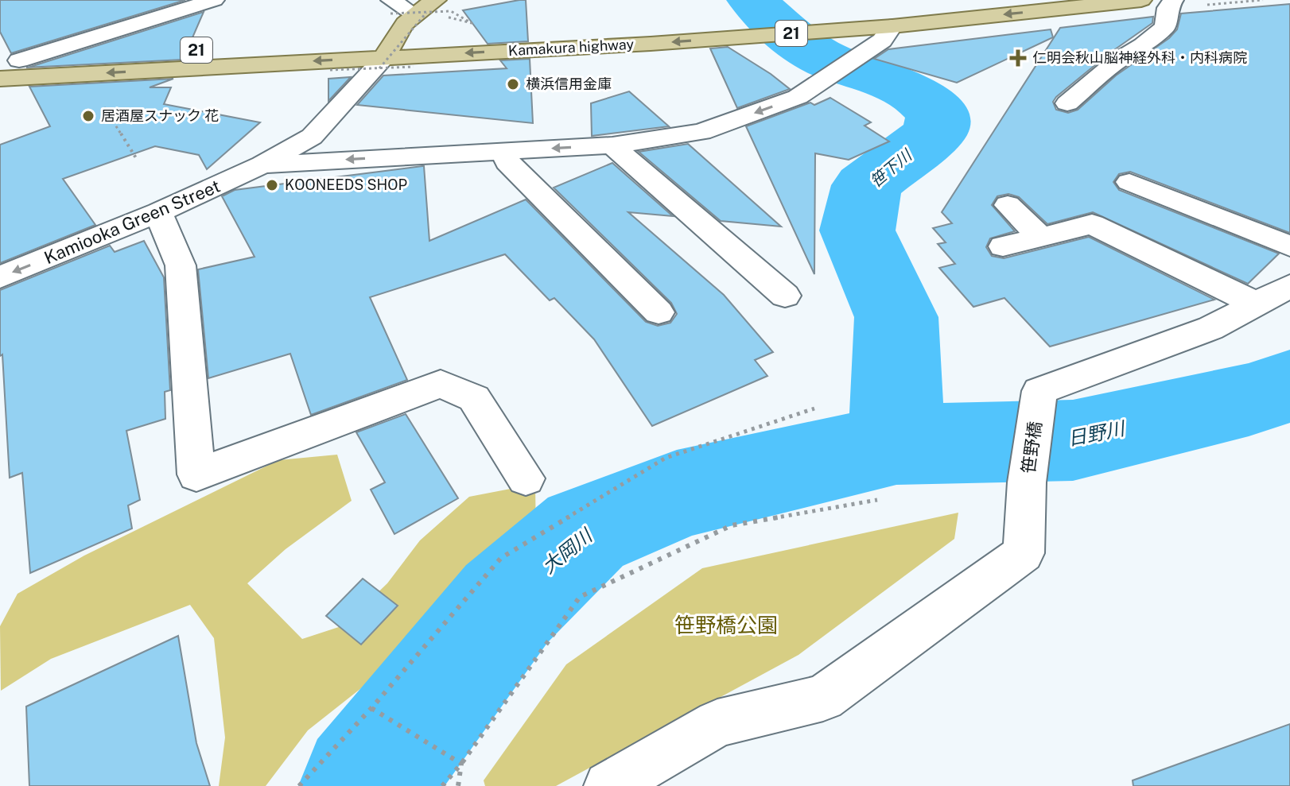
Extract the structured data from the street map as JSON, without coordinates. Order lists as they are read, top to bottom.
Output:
{
  "streets": {
    "main road": ["21", "Kamakura highway"],
    "street": ["Kamiooka Green Street", "笹野橋"]
  },
  "crossings": [
    ["Kamakura highway", "Kamiooka Green Street"]
  ],
  "water": ["笹下川", "日野川", "大岡川"],
  "parks": ["笹野橋公園"],
  "places": {
    "health": ["仁明会秋山脳神経外科・内科病院"],
    "other": ["横浜信用金庫", "居酒屋スナック 花", "KOONEEDS SHOP"]
  }
}
